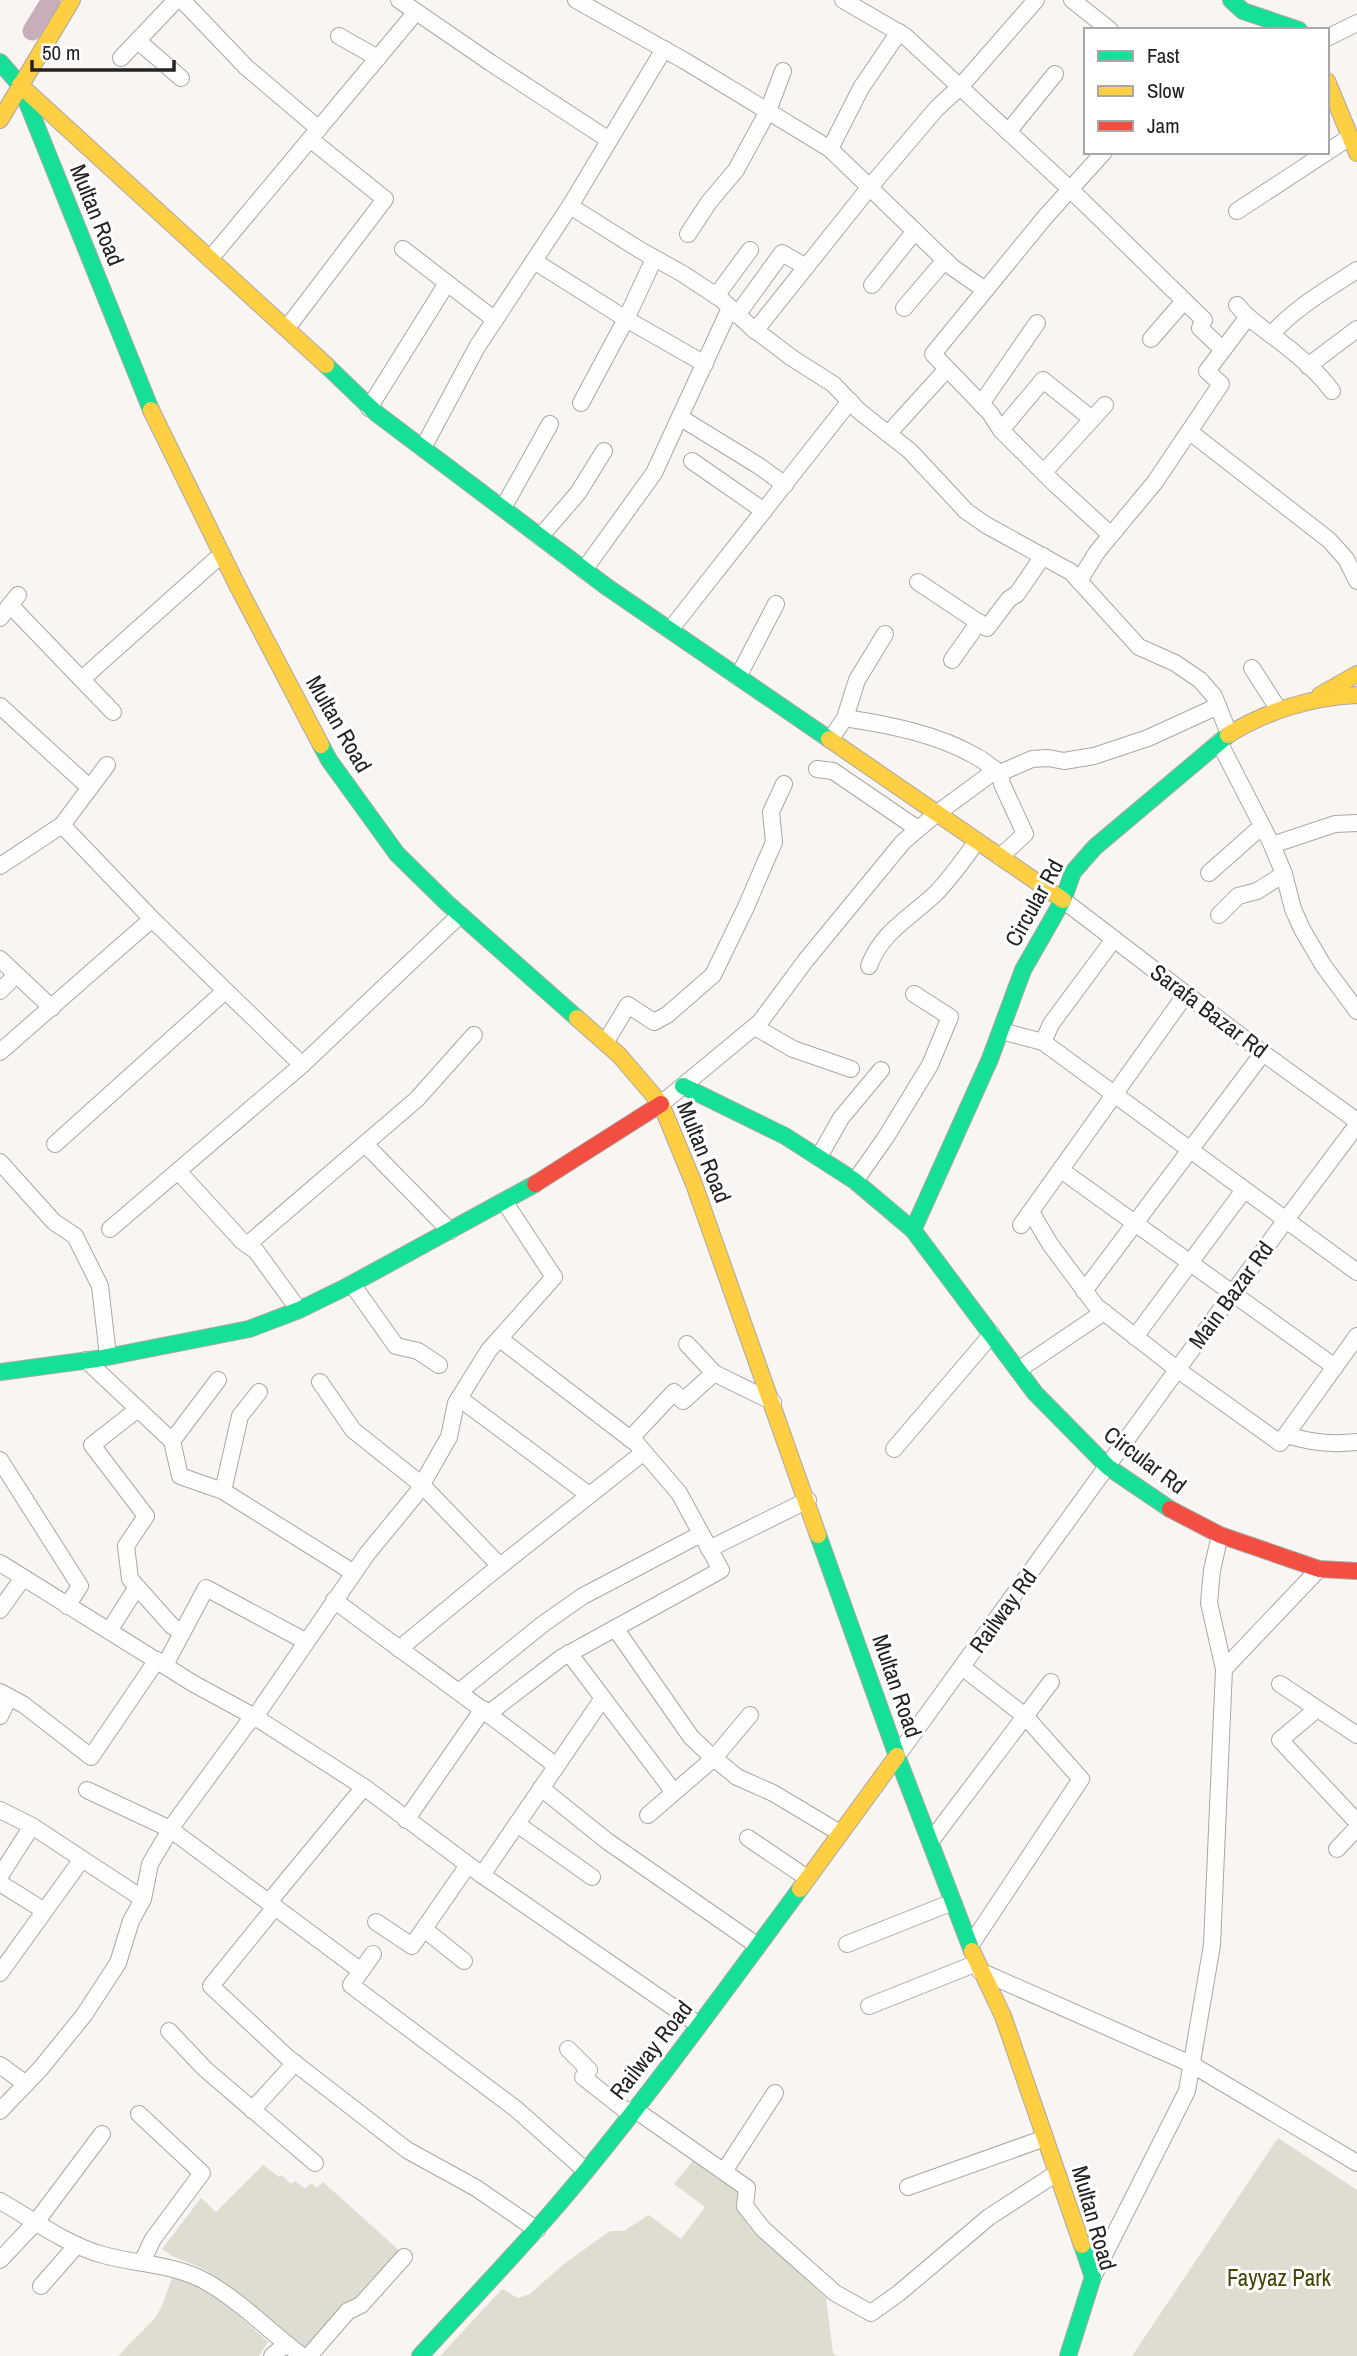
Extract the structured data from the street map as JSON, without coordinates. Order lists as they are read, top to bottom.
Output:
{
  "streets": {
    "street": [
      "Multan Road",
      "Circular Rd",
      "Sarafa Bazar Rd",
      "Main Bazar Rd",
      "Railway Rd",
      "Railway Road"
    ]
  },
  "crossings": [
    ["Multan Road", "Railway Rd"],
    ["Multan Road", "Railway Road"],
    ["Circular Rd", "Sarafa Bazar Rd"],
    ["Circular Rd", "Main Bazar Rd"],
    ["Circular Rd", "Railway Rd"],
    ["Sarafa Bazar Rd", "Main Bazar Rd"],
    ["Main Bazar Rd", "Railway Rd"],
    ["Railway Rd", "Railway Road"]
  ],
  "parks": ["Fayyaz Park"],
  "legend": ["Fast", "Slow", "Jam"],
  "scale_bar": "50 m"
}
